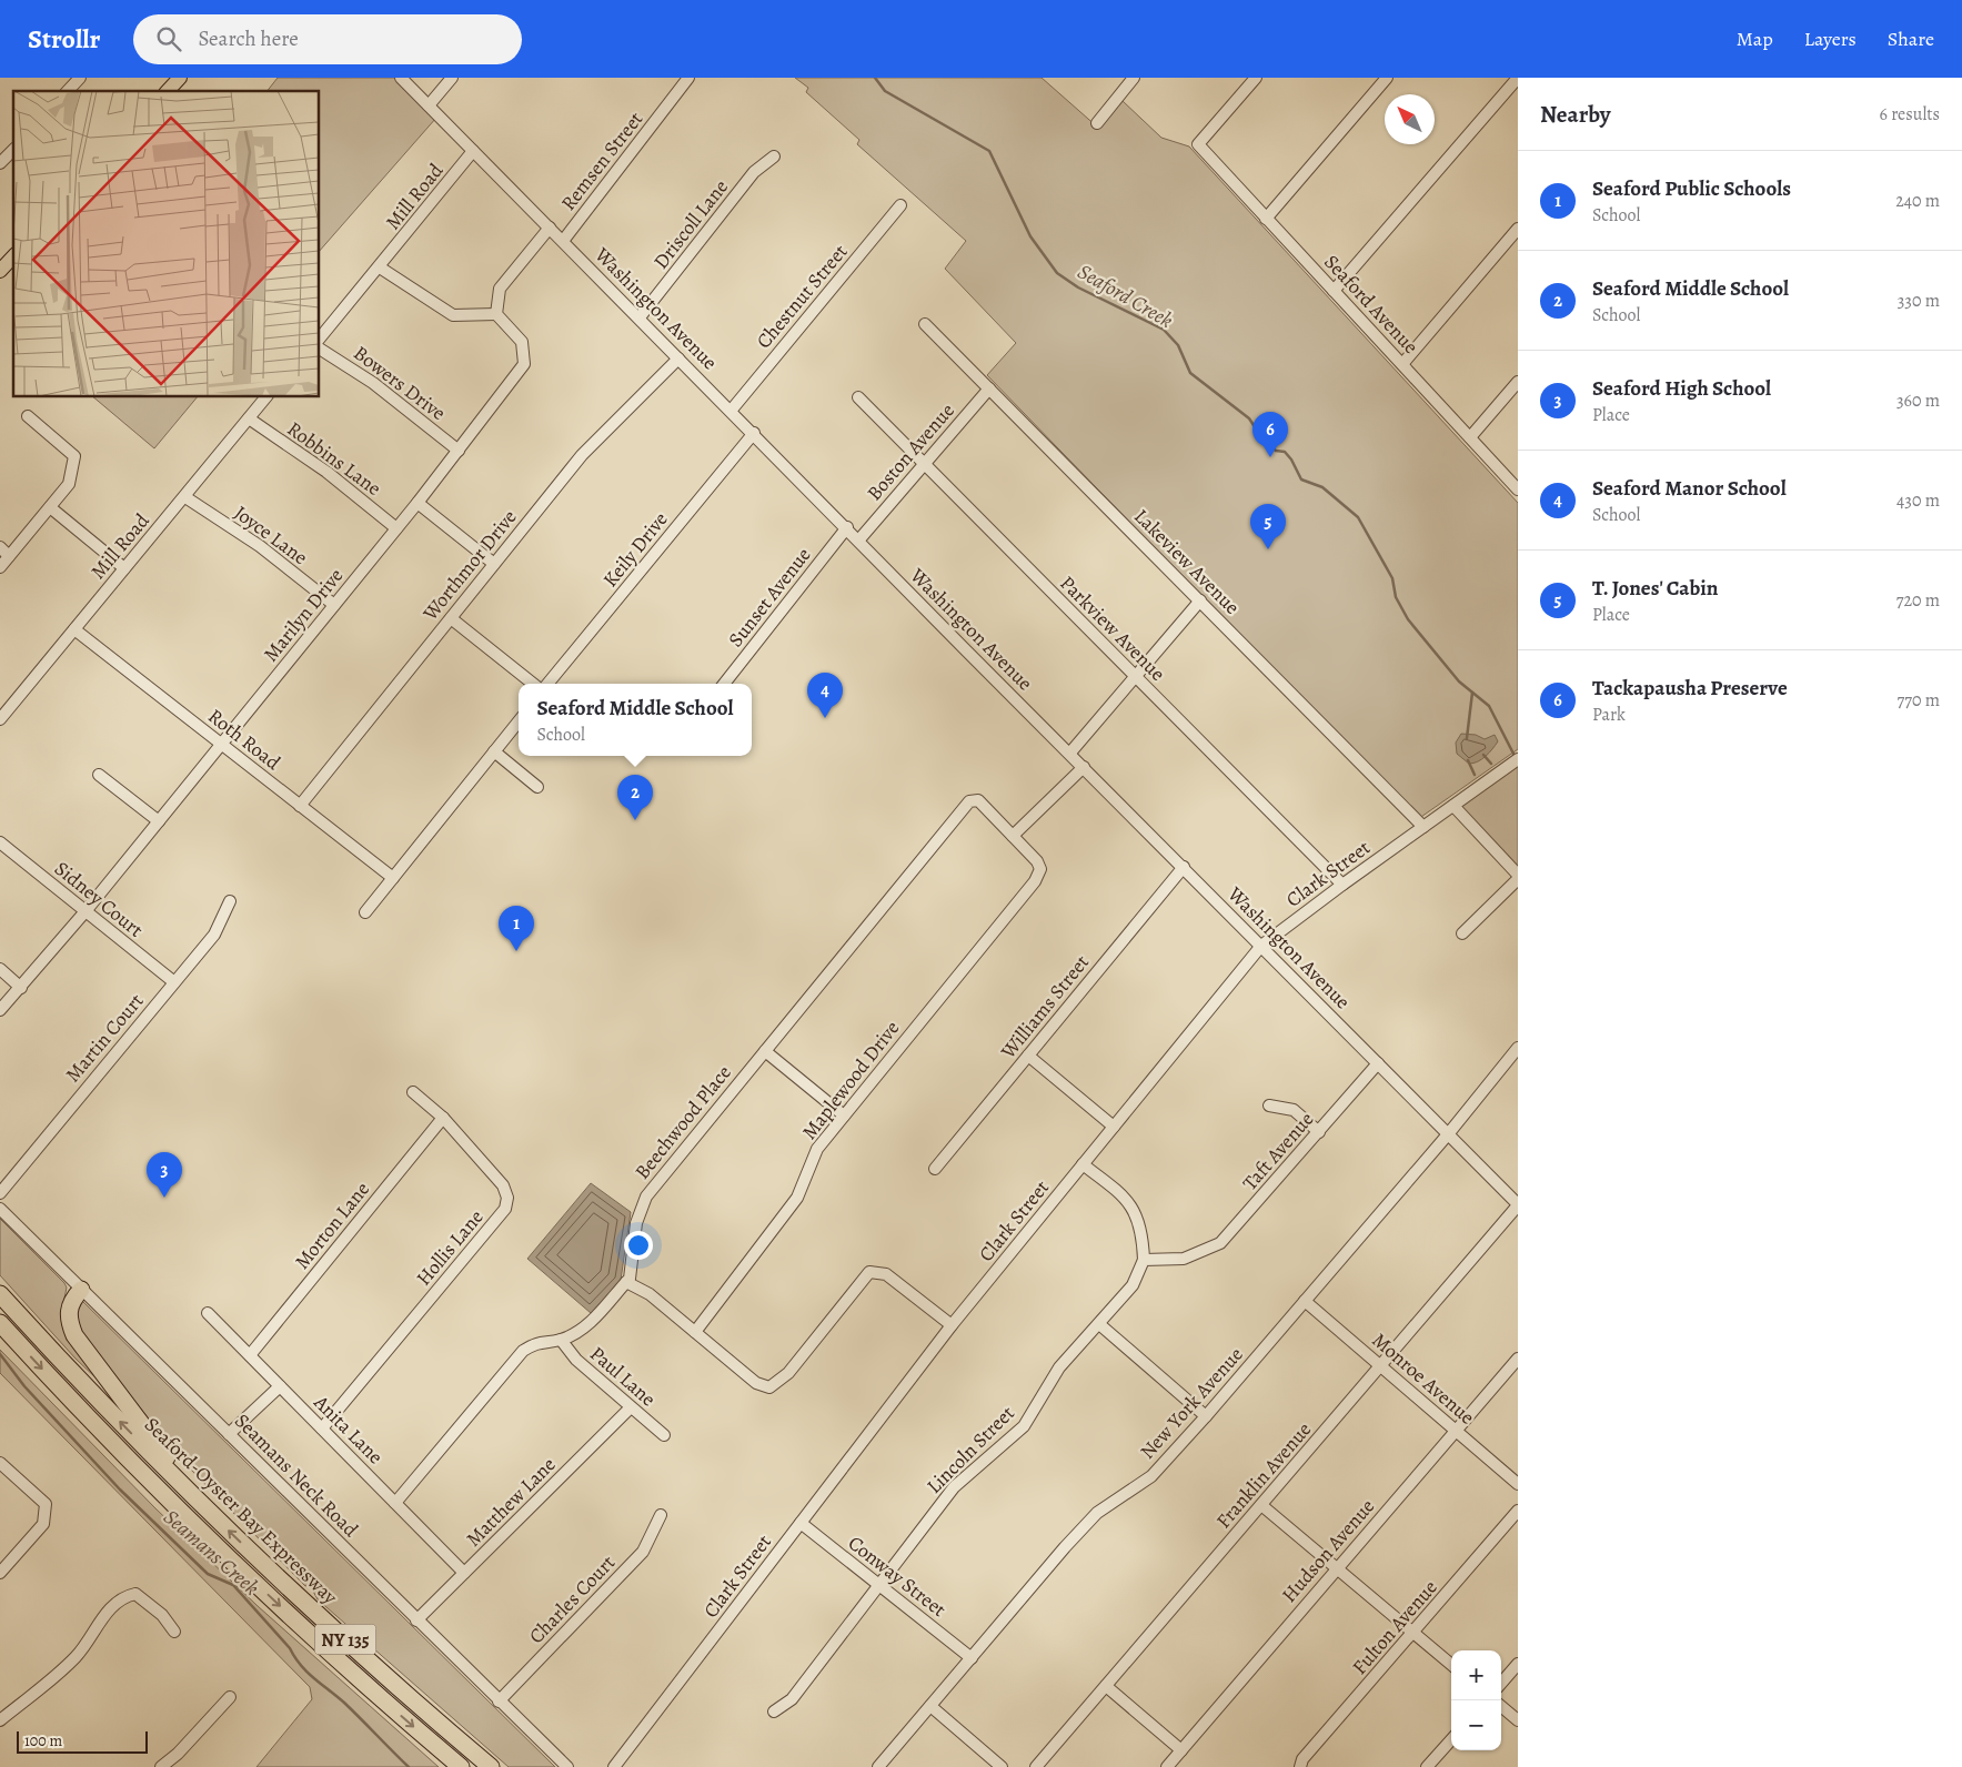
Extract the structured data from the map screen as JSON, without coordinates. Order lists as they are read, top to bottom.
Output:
{
  "streets": {
    "highway": ["Seaford-Oyster Bay Expressway", "NY 135"],
    "street": [
      "Remsen Street",
      "Mill Road",
      "Driscoll Lane",
      "Chestnut Street",
      "Seaford Avenue",
      "Washington Avenue",
      "Bowers Drive",
      "Boston Avenue",
      "Robbins Lane",
      "Joyce Lane",
      "Keily Drive",
      "Lakeview Avenue",
      "Worthmor Drive",
      "Sunset Avenue",
      "Marilyn Drive",
      "Parkview Avenue",
      "Roth Road",
      "Clark Street",
      "Sidney Court",
      "Williams Street",
      "Martin Court",
      "Maplewood Drive",
      "Beechwood Place",
      "Taft Avenue",
      "Morton Lane",
      "Hollis Lane",
      "Paul Lane",
      "Monroe Avenue",
      "New York Avenue",
      "Anita Lane",
      "Lincoln Street",
      "Seamans Neck Road",
      "Franklin Avenue",
      "Matthew Lane",
      "Hudson Avenue",
      "Conway Street",
      "Charles Court",
      "Fulton Avenue"
    ]
  },
  "crossings": [
    ["Remsen Street", "Washington Avenue"],
    ["Mill Road", "Washington Avenue"],
    ["Mill Road", "Robbins Lane"],
    ["Mill Road", "Joyce Lane"],
    ["Mill Road", "Roth Road"],
    ["Driscoll Lane", "Washington Avenue"],
    ["Chestnut Street", "Washington Avenue"],
    ["Washington Avenue", "Boston Avenue"],
    ["Washington Avenue", "Keily Drive"],
    ["Washington Avenue", "Worthmor Drive"],
    ["Washington Avenue", "Sunset Avenue"],
    ["Washington Avenue", "Clark Street"],
    ["Washington Avenue", "Williams Street"],
    ["Washington Avenue", "Taft Avenue"],
    ["Washington Avenue", "New York Avenue"],
    ["Washington Avenue", "Franklin Avenue"],
    ["Bowers Drive", "Marilyn Drive"],
    ["Boston Avenue", "Lakeview Avenue"],
    ["Boston Avenue", "Parkview Avenue"],
    ["Robbins Lane", "Marilyn Drive"],
    ["Joyce Lane", "Marilyn Drive"],
    ["Lakeview Avenue", "Clark Street"],
    ["Worthmor Drive", "Roth Road"],
    ["Marilyn Drive", "Roth Road"],
    ["Marilyn Drive", "Sidney Court"],
    ["Parkview Avenue", "Clark Street"],
    ["Clark Street", "Lincoln Street"],
    ["Clark Street", "Conway Street"],
    ["Sidney Court", "Martin Court"],
    ["Maplewood Drive", "Beechwood Place"],
    ["Beechwood Place", "Paul Lane"],
    ["Beechwood Place", "Anita Lane"],
    ["Taft Avenue", "Lincoln Street"],
    ["Morton Lane", "Hollis Lane"],
    ["Morton Lane", "Anita Lane"],
    ["Hollis Lane", "Anita Lane"],
    ["Paul Lane", "Matthew Lane"],
    ["Monroe Avenue", "New York Avenue"],
    ["Monroe Avenue", "Franklin Avenue"],
    ["Monroe Avenue", "Hudson Avenue"],
    ["New York Avenue", "Conway Street"],
    ["Anita Lane", "Matthew Lane"],
    ["Lincoln Street", "Conway Street"],
    ["Seamans Neck Road", "Matthew Lane"],
    ["Seamans Neck Road", "Charles Court"]
  ],
  "water": ["Seaford Creek", "Seamans Creek"],
  "scale_bar": "100 m",
  "north": "top left",
  "page": {
    "header": "Strollr",
    "search": "Search here",
    "nav": ["Map", "Layers", "Share"],
    "heading": ["Nearby", "6 results"],
    "list": [
      {
        "mark": "1",
        "name": "Seaford Public Schools",
        "note": "School",
        "value": "240 m"
      },
      {
        "mark": "2",
        "name": "Seaford Middle School",
        "note": "School",
        "value": "330 m"
      },
      {
        "mark": "3",
        "name": "Seaford High School",
        "note": "Place",
        "value": "360 m"
      },
      {
        "mark": "4",
        "name": "Seaford Manor School",
        "note": "School",
        "value": "430 m"
      },
      {
        "mark": "5",
        "name": "T. Jones' Cabin",
        "note": "Place",
        "value": "720 m"
      },
      {
        "mark": "6",
        "name": "Tackapausha Preserve",
        "note": "Park",
        "value": "770 m"
      }
    ],
    "pins": [
      "6",
      "5",
      "4",
      "2",
      "1",
      "3"
    ],
    "popup": ["Seaford Middle School", "School"],
    "map_buttons": ["+", "−"],
    "scale": "100 m"
  }
}
